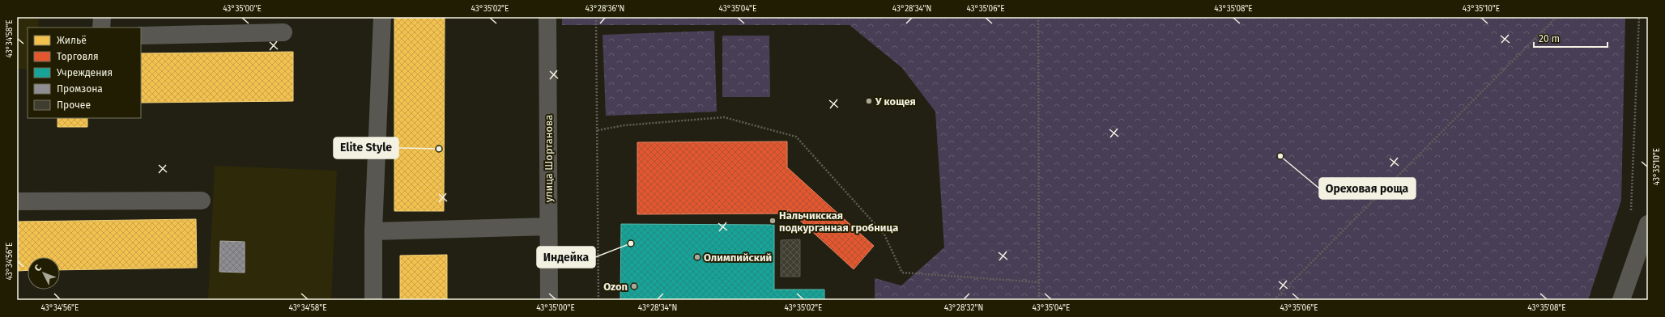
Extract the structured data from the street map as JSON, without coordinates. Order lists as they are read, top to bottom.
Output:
{
  "streets": {
    "street": ["улица Шортанова"]
  },
  "places": [
    "У кощея",
    "Elite Style",
    "Ореховая роща",
    "Нальчикская подкурганная гробница",
    "Индейка",
    "Олимпийский",
    "Ozon"
  ],
  "legend": [
    "Жильё",
    "Торговля",
    "Учреждения",
    "Промзона",
    "Прочее"
  ],
  "scale_bar": "20 m",
  "north": "top left",
  "coordinates": [
    "43°35'00\"E",
    "43°35'02\"E",
    "43°28'36\"N",
    "43°35'04\"E",
    "43°28'34\"N",
    "43°35'06\"E",
    "43°35'08\"E",
    "43°35'10\"E",
    "43°34'58\"E",
    "43°34'56\"E",
    "43°28'32\"N"
  ]
}
